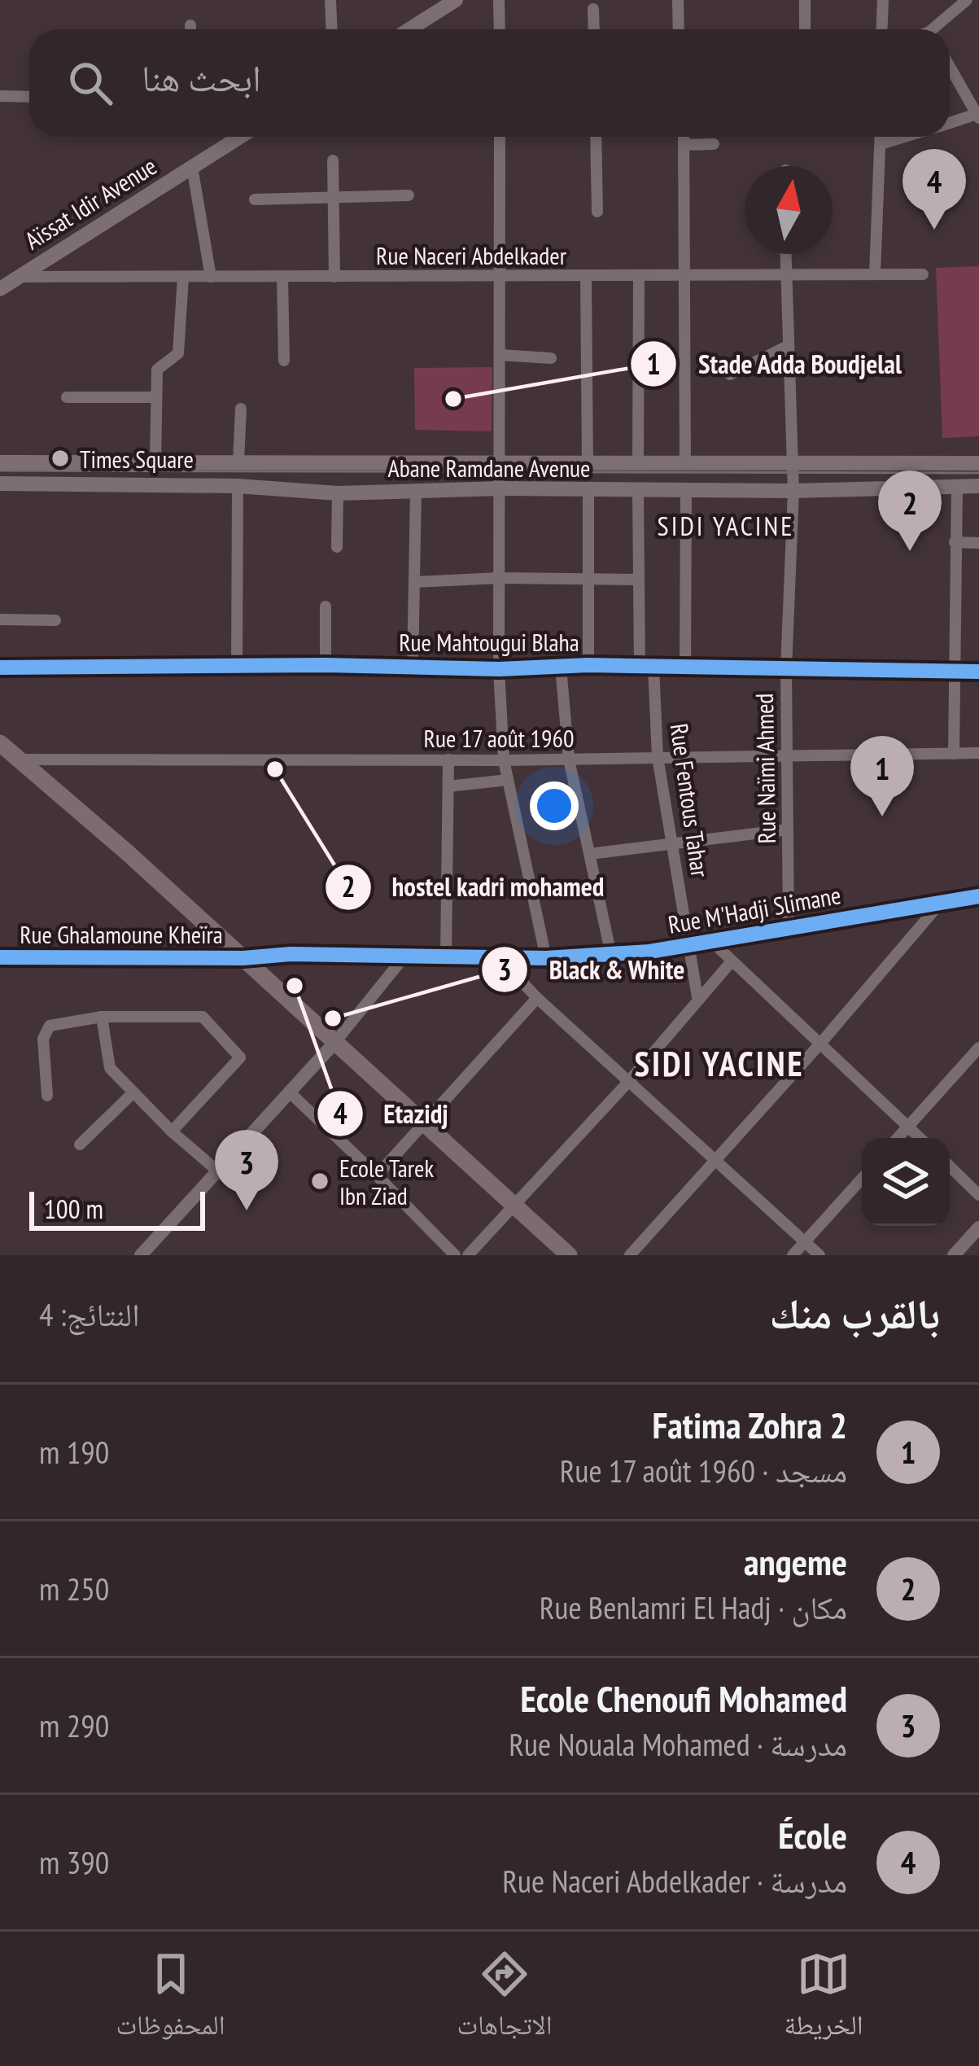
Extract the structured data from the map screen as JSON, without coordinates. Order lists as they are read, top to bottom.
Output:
{
  "streets": {
    "main road": ["Aïssat Idir Avenue", "Abane Ramdane Avenue"],
    "street": [
      "Rue Naceri Abdelkader",
      "Rue Mahtougui Blaha",
      "Rue 17 août 1960",
      "Rue Naïmi Ahmed",
      "Rue Fentous Tahar",
      "Rue M'Hadji Slimane",
      "Rue Ghalamoune Kheïra"
    ]
  },
  "crossings": [
    ["Aïssat Idir Avenue", "Rue Naceri Abdelkader"],
    ["Rue Naceri Abdelkader", "Rue Naïmi Ahmed"],
    ["Abane Ramdane Avenue", "Rue Naïmi Ahmed"],
    ["Rue Mahtougui Blaha", "Rue Naïmi Ahmed"],
    ["Rue Mahtougui Blaha", "Rue Fentous Tahar"],
    ["Rue 17 août 1960", "Rue Naïmi Ahmed"],
    ["Rue 17 août 1960", "Rue Fentous Tahar"],
    ["Rue Naïmi Ahmed", "Rue M'Hadji Slimane"],
    ["Rue Fentous Tahar", "Rue M'Hadji Slimane"],
    ["Rue M'Hadji Slimane", "Rue Ghalamoune Kheïra"]
  ],
  "districts": ["SIDI YACINE", "SIDI YACINE"],
  "places": [
    "Stade Adda Boudjelal",
    "Times Square",
    "hostel kadri mohamed",
    "Etazidj",
    "Black & White",
    "Ecole Tarek Ibn Ziad"
  ],
  "scale_bar": "100 m",
  "north": "top",
  "page": {
    "search": "ابحث هنا",
    "pins": [
      "4",
      "2",
      "1",
      "3"
    ],
    "scale": "100 m",
    "heading": ["بالقرب منك", "النتائج: 4"],
    "list": [
      {
        "mark": "1",
        "name": "Fatima Zohra 2",
        "note": "مسجد · Rue 17 août 1960",
        "value": "190 m"
      },
      {
        "mark": "2",
        "name": "angeme",
        "note": "مكان · Rue Benlamri El Hadj",
        "value": "250 m"
      },
      {
        "mark": "3",
        "name": "Ecole Chenoufi Mohamed",
        "note": "مدرسة · Rue Nouala Mohamed",
        "value": "290 m"
      },
      {
        "mark": "4",
        "name": "École",
        "note": "مدرسة · Rue Naceri Abdelkader",
        "value": "390 m"
      }
    ],
    "nav": ["الخريطة", "الاتجاهات", "المحفوظات"]
  }
}
